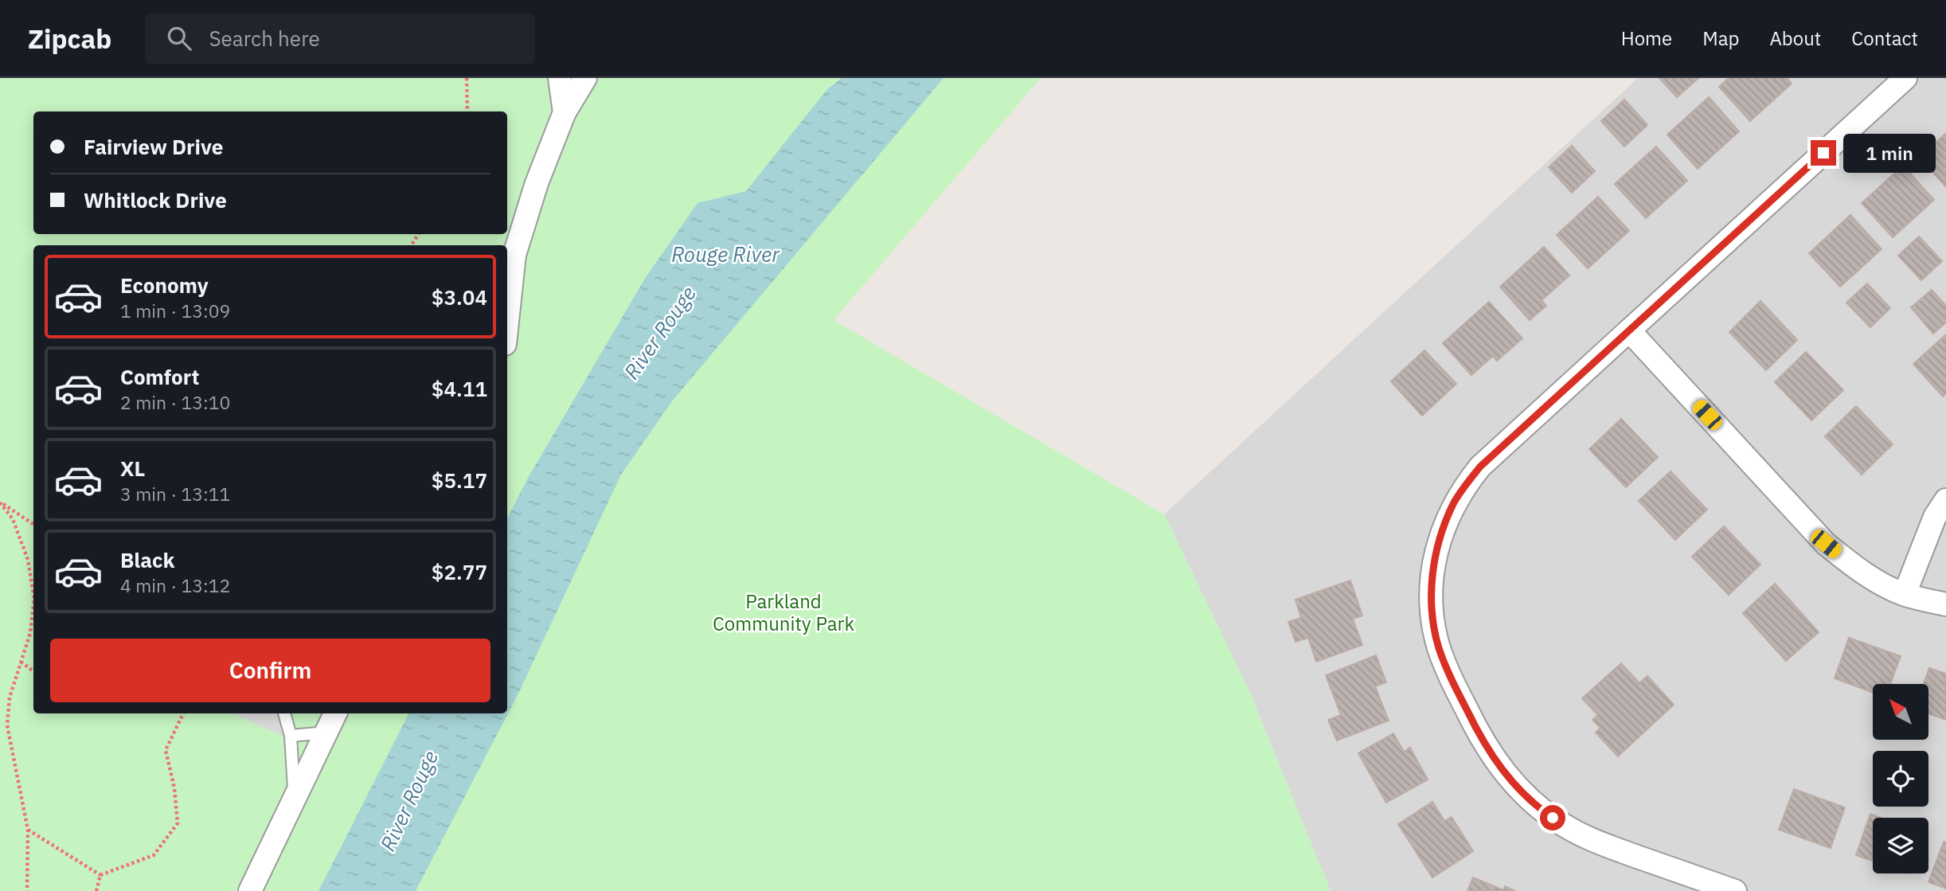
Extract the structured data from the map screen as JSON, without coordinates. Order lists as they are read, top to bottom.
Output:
{
  "water": ["Rouge River", "River Rouge"],
  "parks": ["Parkland Community Park"],
  "north": "top left",
  "page": {
    "header": "Zipcab",
    "search": "Search here",
    "nav": [
      "Home",
      "Map",
      "About",
      "Contact"
    ],
    "banner": ["Fairview Drive", "Whitlock Drive"],
    "bubble": "1 min",
    "list": [
      {
        "name": "Economy",
        "note": "1 min · 13:09",
        "value": "$3.04"
      },
      {
        "name": "Comfort",
        "note": "2 min · 13:10",
        "value": "$4.11"
      },
      {
        "name": "XL",
        "note": "3 min · 13:11",
        "value": "$5.17"
      },
      {
        "name": "Black",
        "note": "4 min · 13:12",
        "value": "$2.77"
      }
    ],
    "buttons": "Confirm"
  }
}
